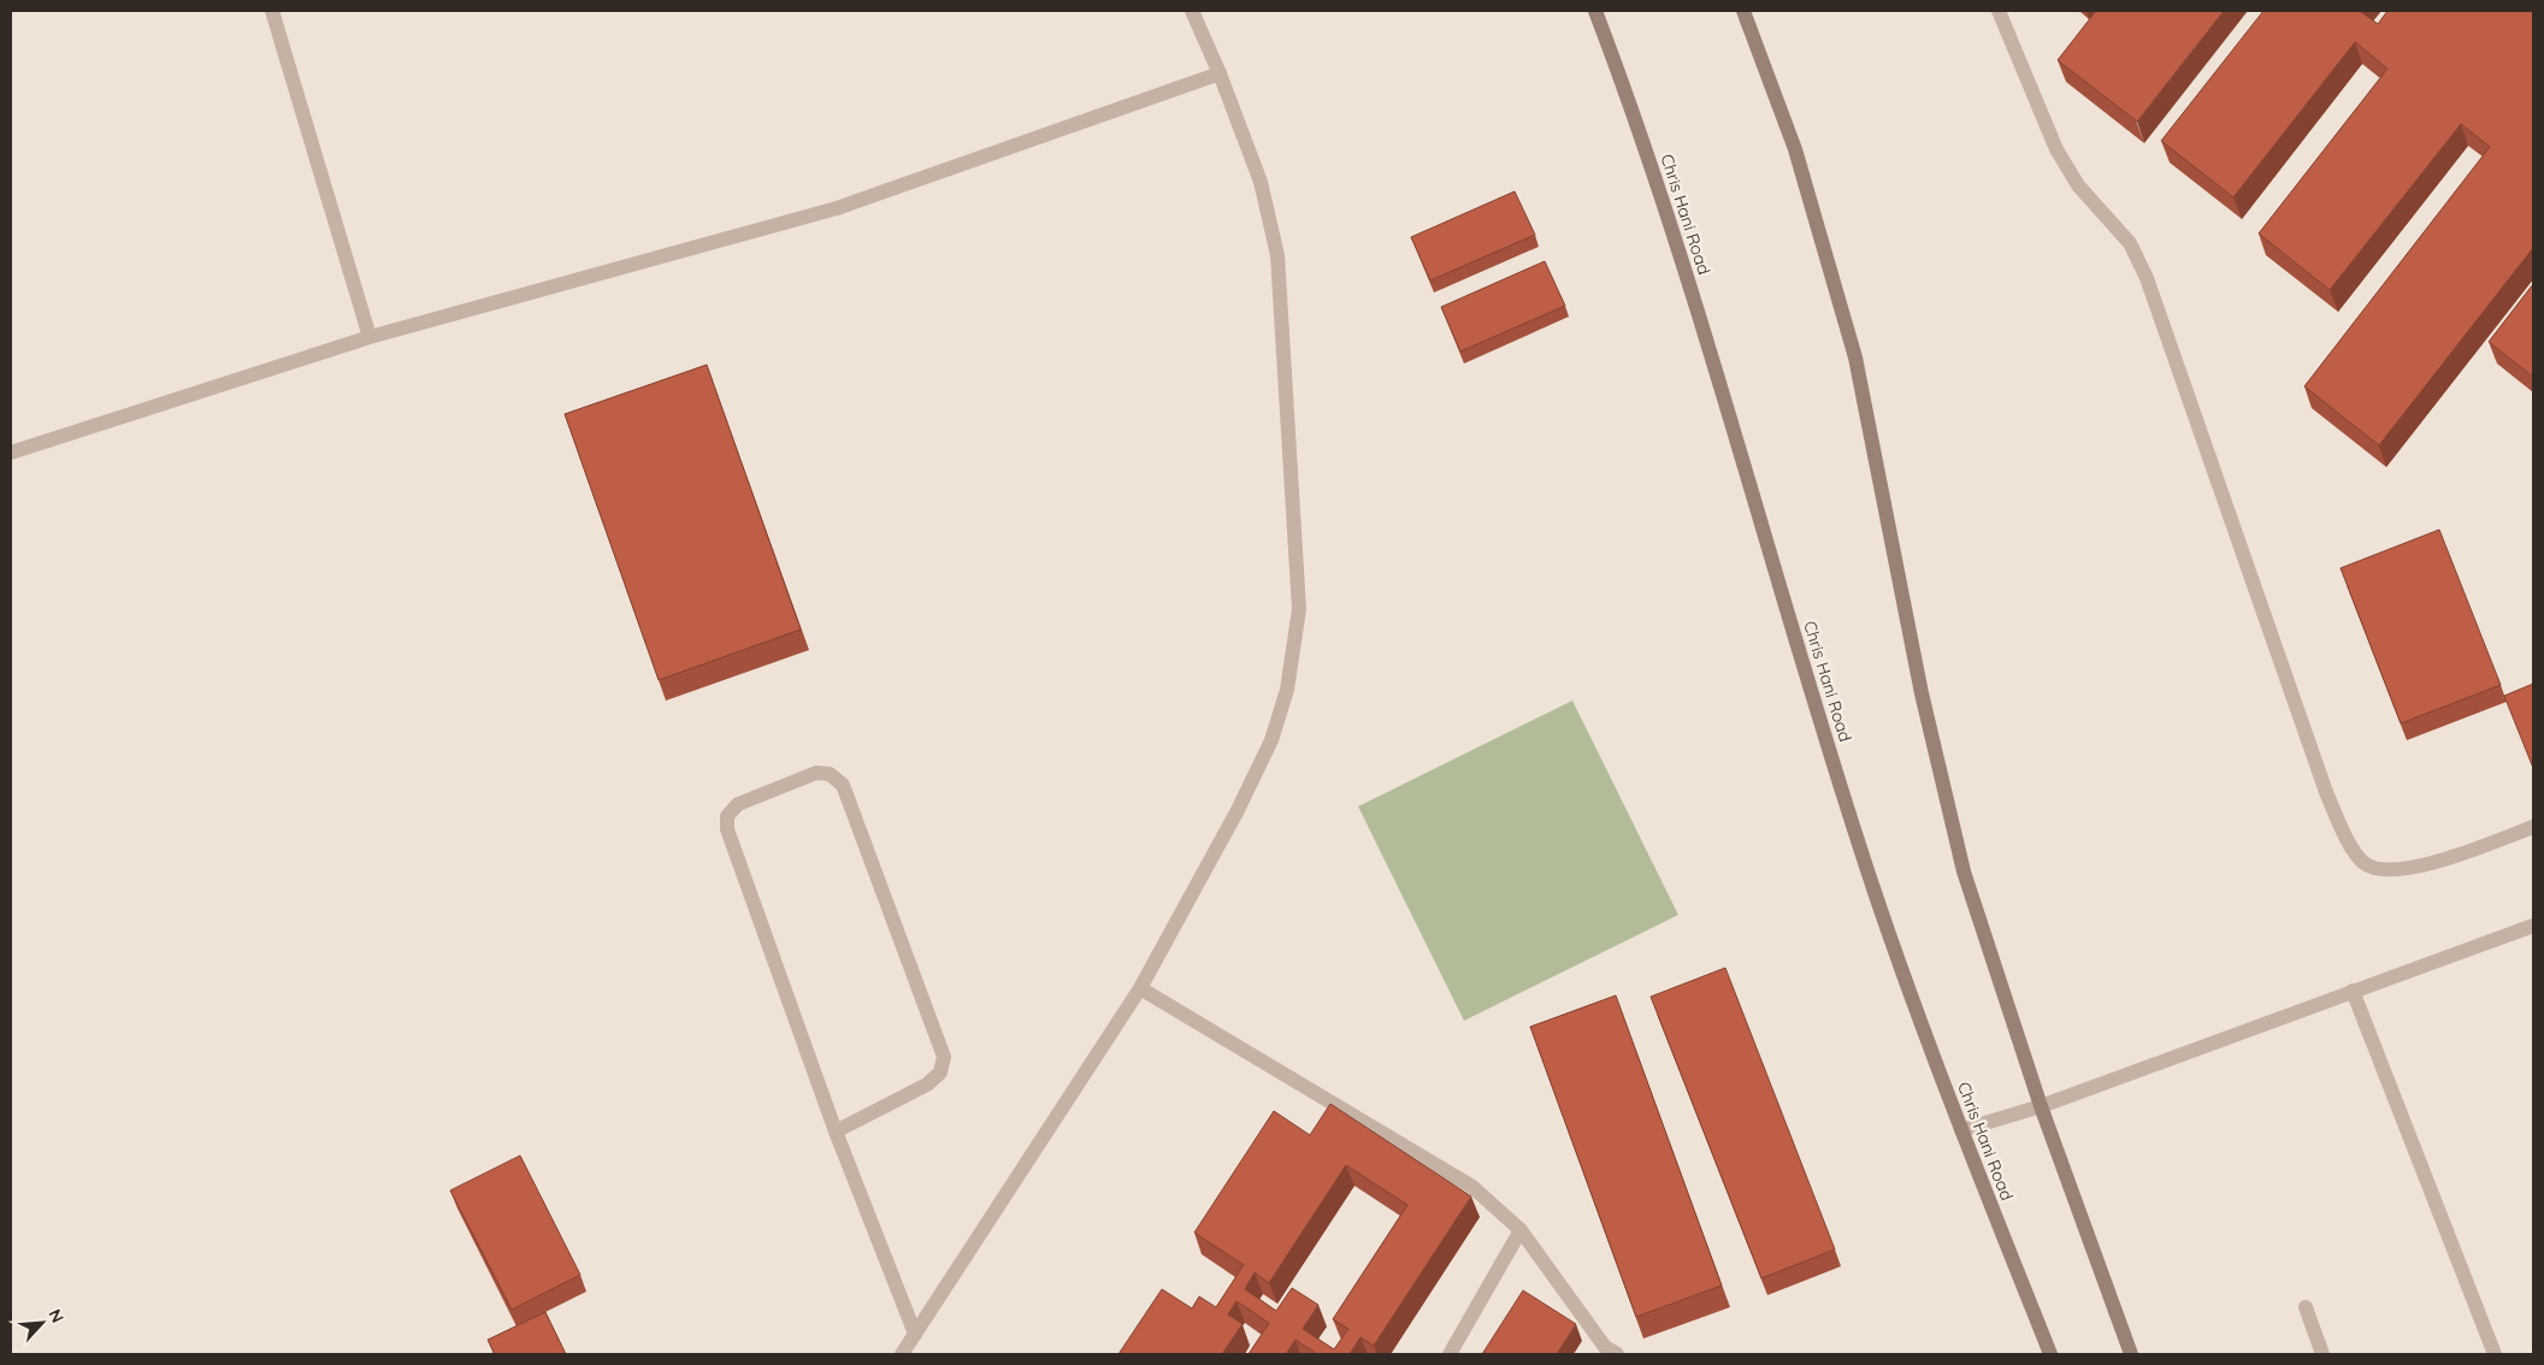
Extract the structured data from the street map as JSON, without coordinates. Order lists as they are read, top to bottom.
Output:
{
  "streets": {
    "main road": ["Chris Hani Road"]
  },
  "north": "top right"
}
